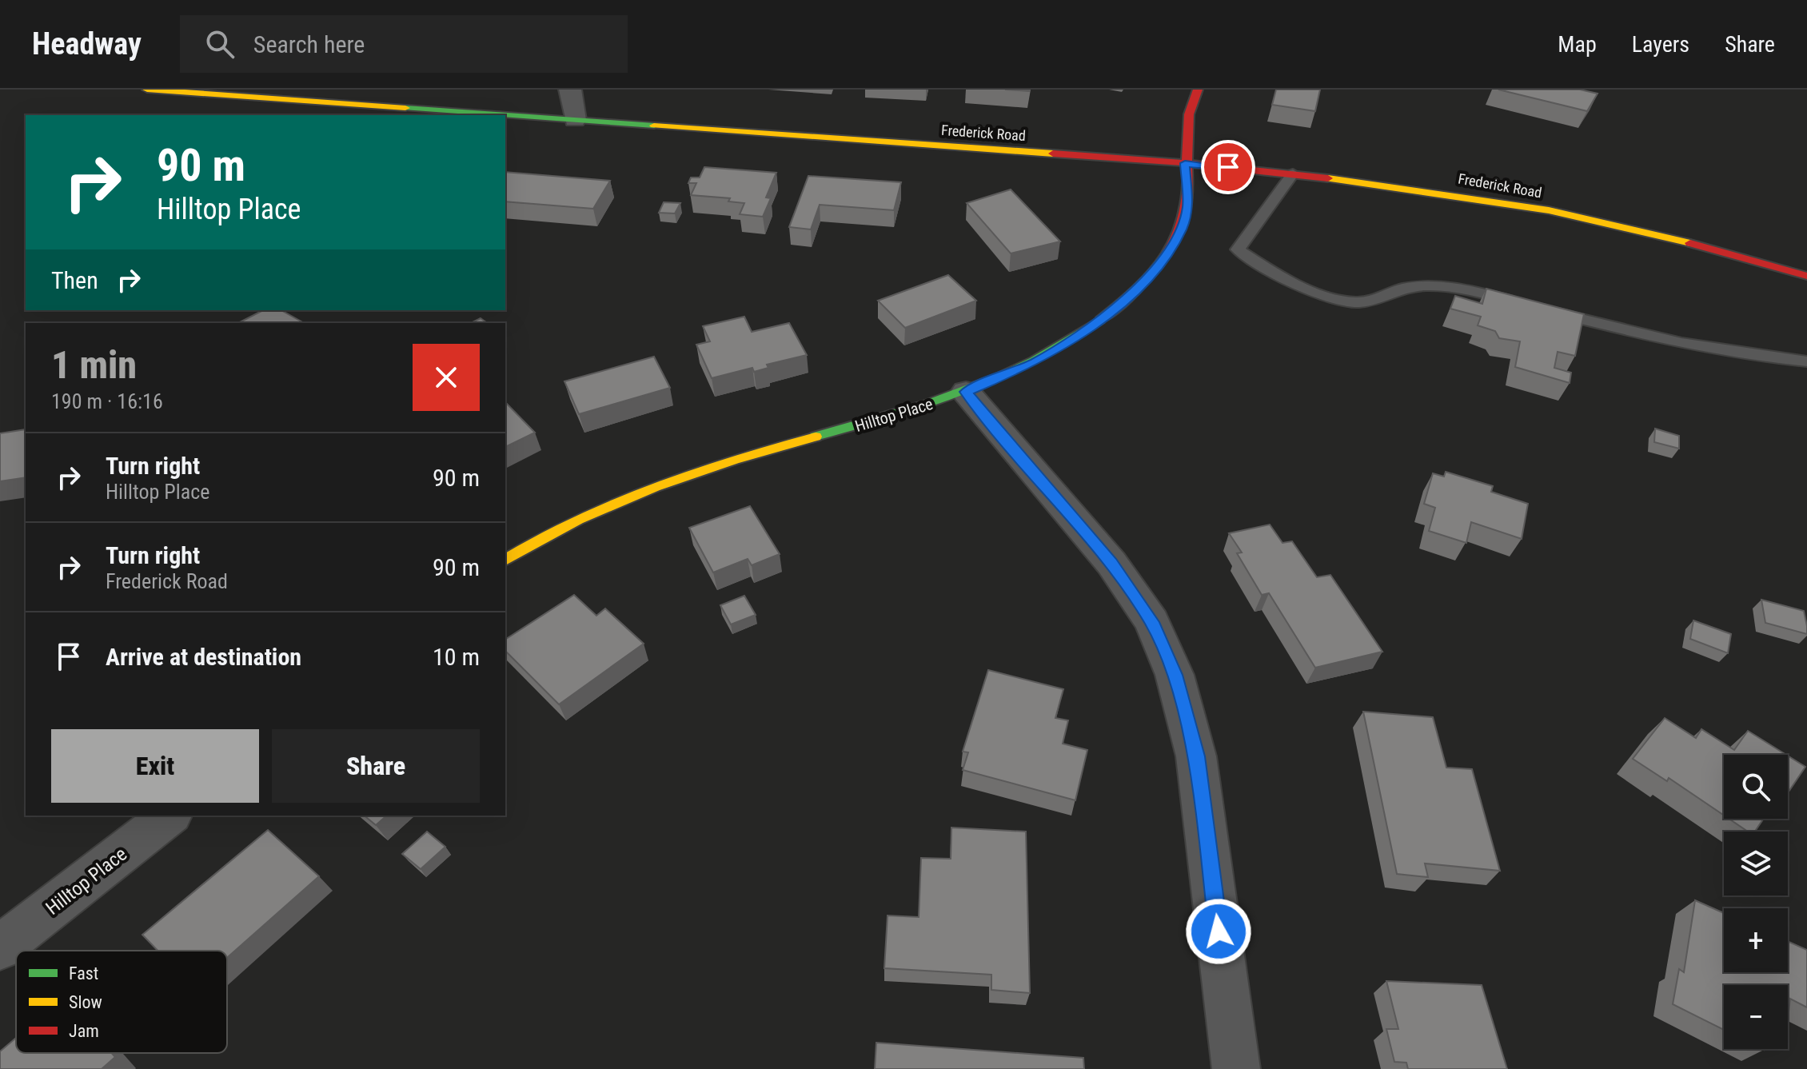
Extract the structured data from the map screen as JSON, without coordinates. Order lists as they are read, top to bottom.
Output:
{
  "streets": {
    "main road": ["Frederick Road", "Hilltop Place"]
  },
  "crossings": [
    ["Frederick Road", "Hilltop Place"]
  ],
  "legend": ["Fast", "Slow", "Jam"],
  "page": {
    "header": "Headway",
    "search": "Search here",
    "nav": ["Map", "Layers", "Share"],
    "turn": ["90 m", "Hilltop Place"],
    "then": "Then",
    "heading": ["1 min", "190 m · 16:16"],
    "list": [
      {
        "name": "Turn right",
        "note": "Hilltop Place",
        "value": "90 m"
      },
      {
        "name": "Turn right",
        "note": "Frederick Road",
        "value": "90 m"
      },
      {
        "name": "Arrive at destination",
        "value": "10 m"
      }
    ],
    "buttons": ["Exit", "Share"],
    "map_buttons": ["+", "−"]
  }
}
